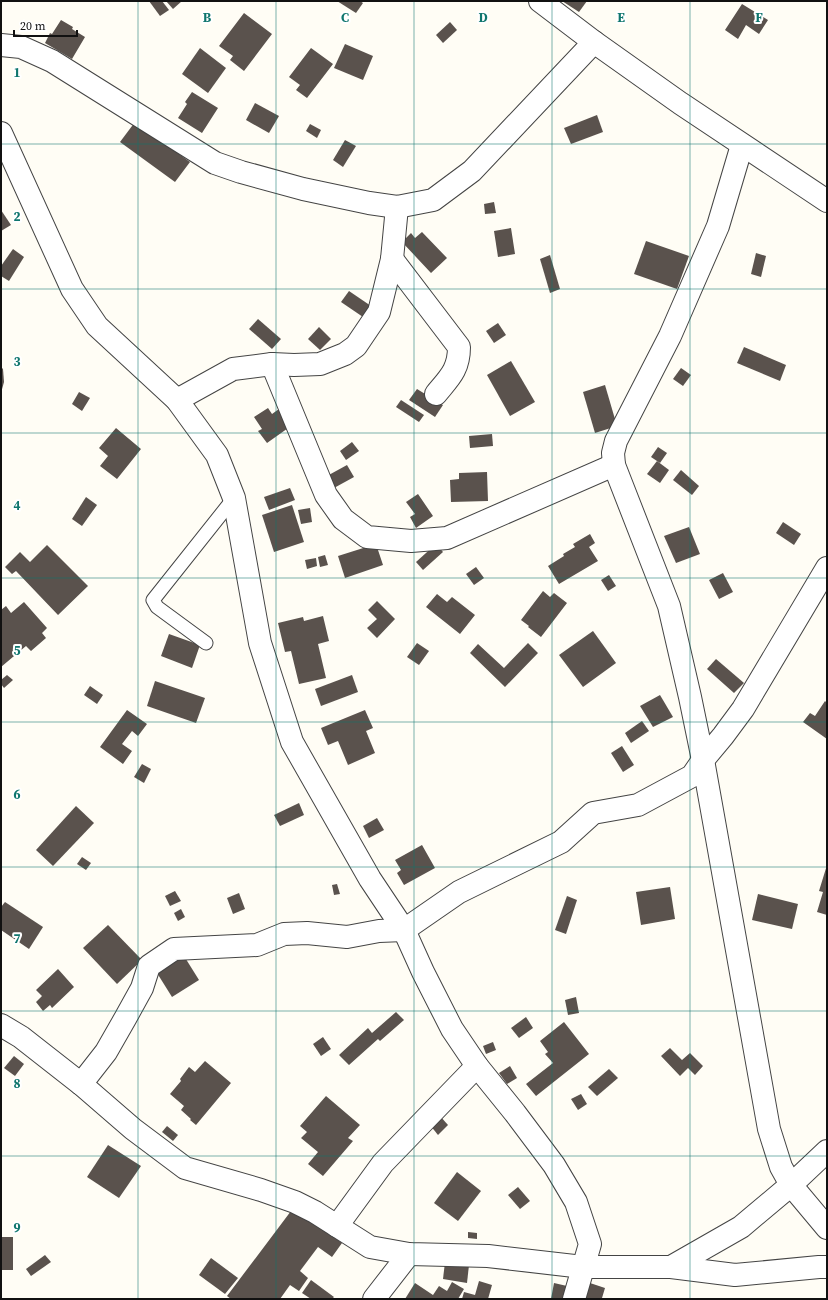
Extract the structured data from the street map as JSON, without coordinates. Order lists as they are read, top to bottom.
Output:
{
  "scale_bar": "20 m",
  "grid": {
    "columns": [
      "B",
      "C",
      "D",
      "E",
      "F"
    ],
    "rows": [
      "1",
      "2",
      "3",
      "4",
      "5",
      "6",
      "7",
      "8",
      "9"
    ]
  }
}
